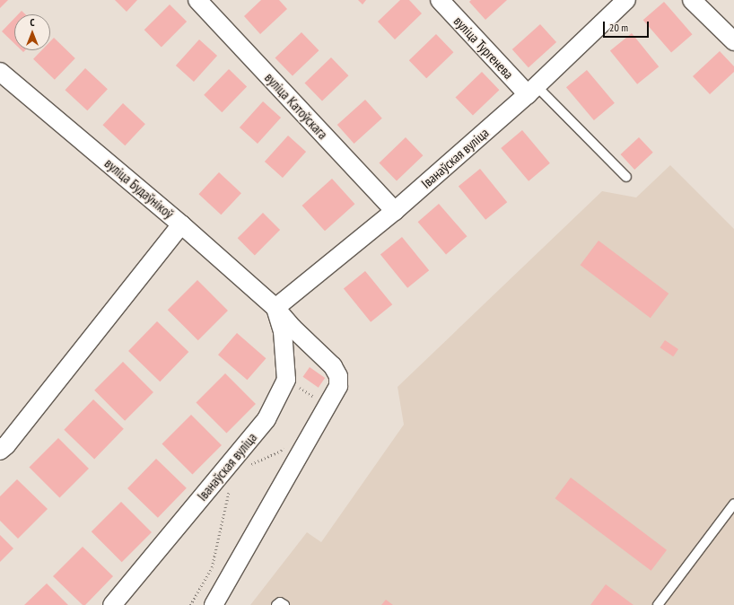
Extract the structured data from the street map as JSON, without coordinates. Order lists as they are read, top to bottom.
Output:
{
  "streets": {
    "street": [
      "вуліца Тургенева",
      "вуліца Катоўскага",
      "Іванаўская вуліца",
      "вуліца Будаўнікоў"
    ]
  },
  "crossings": [
    ["вуліца Тургенева", "Іванаўская вуліца"],
    ["вуліца Катоўскага", "Іванаўская вуліца"],
    ["Іванаўская вуліца", "вуліца Будаўнікоў"]
  ],
  "scale_bar": "20 m",
  "north": "top"
}
